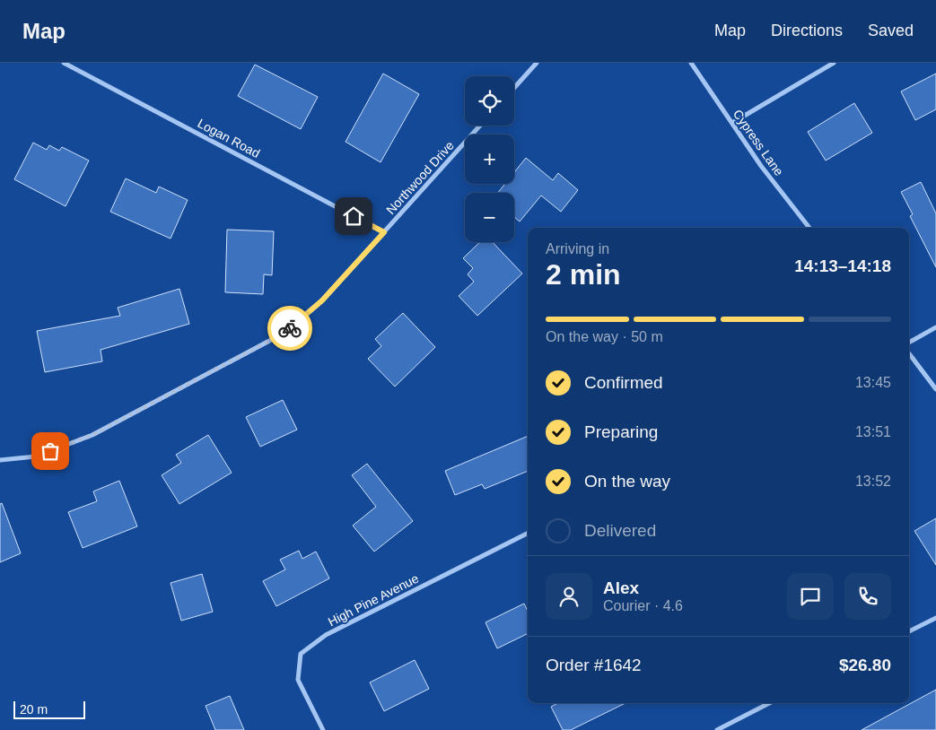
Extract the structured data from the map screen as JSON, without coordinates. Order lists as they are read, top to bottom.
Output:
{
  "streets": {
    "street": [
      "Logan Road",
      "Cypress Lane",
      "Northwood Drive",
      "High Pine Avenue"
    ]
  },
  "crossings": [
    ["Logan Road", "Northwood Drive"]
  ],
  "scale_bar": "20 m",
  "page": {
    "header": "Map",
    "nav": ["Map", "Directions", "Saved"],
    "map_buttons": ["+", "−"],
    "heading": ["2 min", "Arriving in", "14:13–14:18"],
    "panel": [
      "Alex",
      "Courier · 4.6",
      "Order #1642",
      "$26.80"
    ],
    "bar": "On the way · 50 m",
    "list": [
      ["Confirmed", "13:45"],
      ["Preparing", "13:51"],
      ["On the way", "13:52"],
      "Delivered"
    ],
    "scale": "20 m"
  }
}
